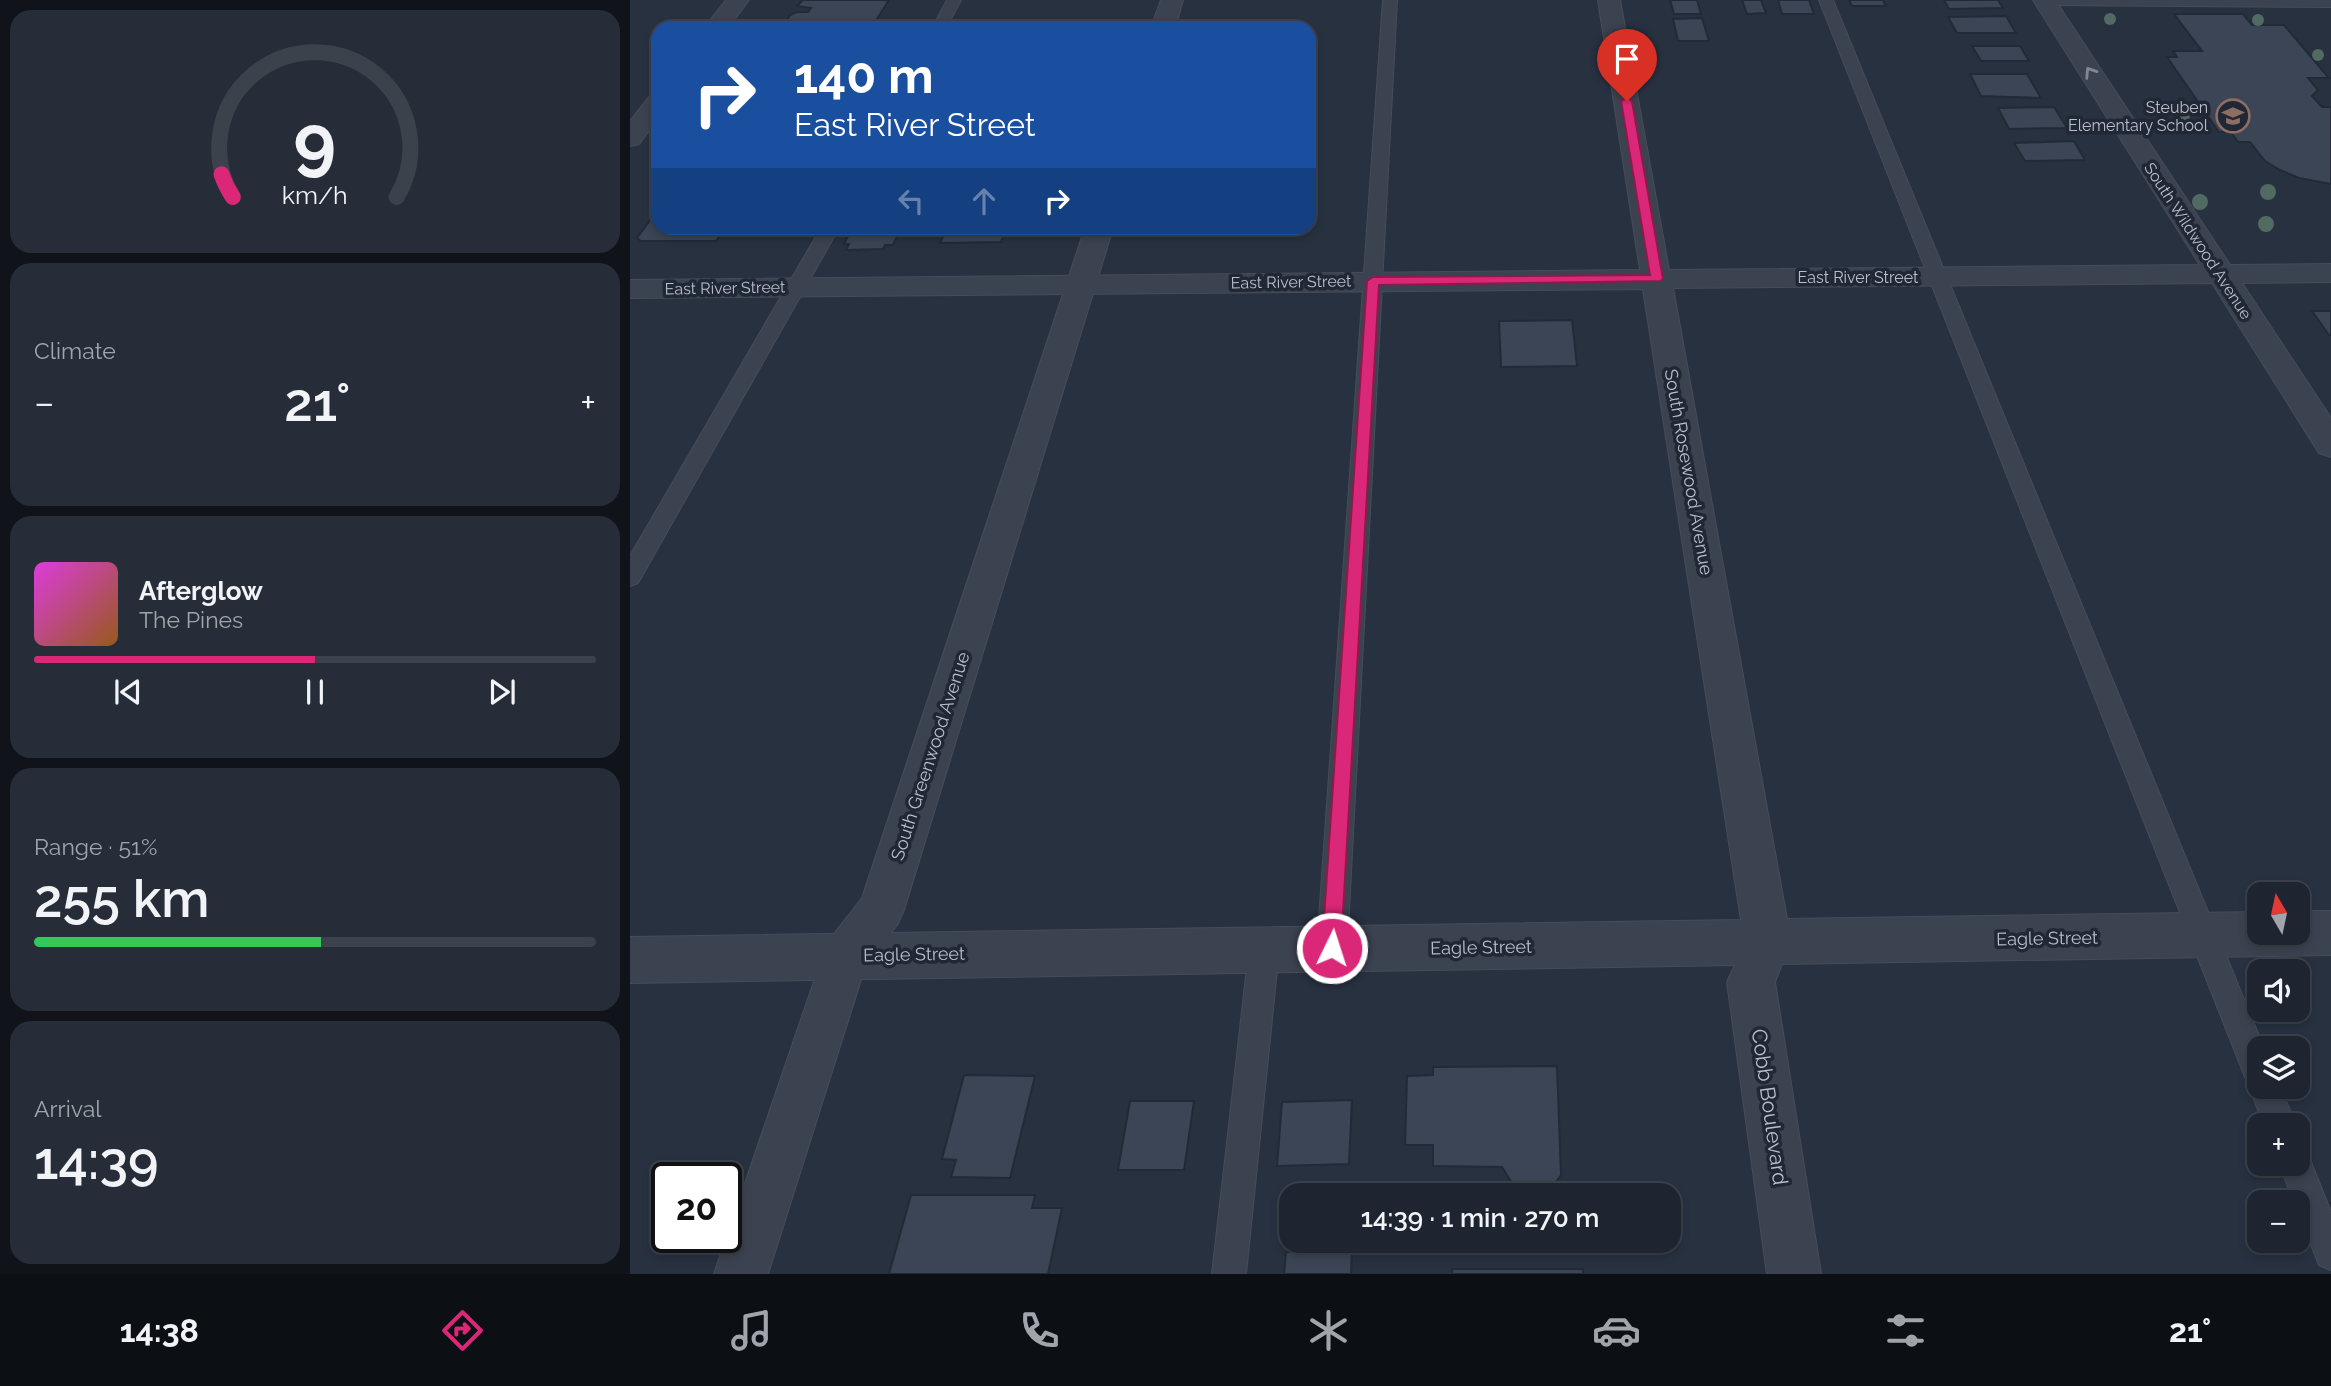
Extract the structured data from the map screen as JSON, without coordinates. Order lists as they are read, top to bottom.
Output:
{
  "streets": {
    "street": [
      "South Wildwood Avenue",
      "East River Street",
      "South Rosewood Avenue",
      "South Greenwood Avenue",
      "Eagle Street",
      "Cobb Boulevard"
    ]
  },
  "crossings": [
    ["South Wildwood Avenue", "East River Street"],
    ["East River Street", "South Rosewood Avenue"],
    ["East River Street", "South Greenwood Avenue"],
    ["South Rosewood Avenue", "Eagle Street"],
    ["South Rosewood Avenue", "Cobb Boulevard"],
    ["South Greenwood Avenue", "Eagle Street"],
    ["Eagle Street", "Cobb Boulevard"]
  ],
  "one_way": ["South Wildwood Avenue"],
  "places": {
    "school or university": ["Steuben Elementary School"]
  },
  "north": "top",
  "page": {
    "turn": ["140 m", "East River Street"],
    "tile": [
      "Climate",
      ["Range · 51%", "255 km"],
      ["Arrival", "14:39"]
    ],
    "heat": ["−", "21°", "+"],
    "song": ["Afterglow", "The Pines"],
    "map_buttons": ["+", "−"],
    "limit": "20",
    "trip": "14:39 · 1 min · 270 m",
    "tabs": ["14:38", "21°"],
    "gauge": ["9", "km/h"]
  }
}
